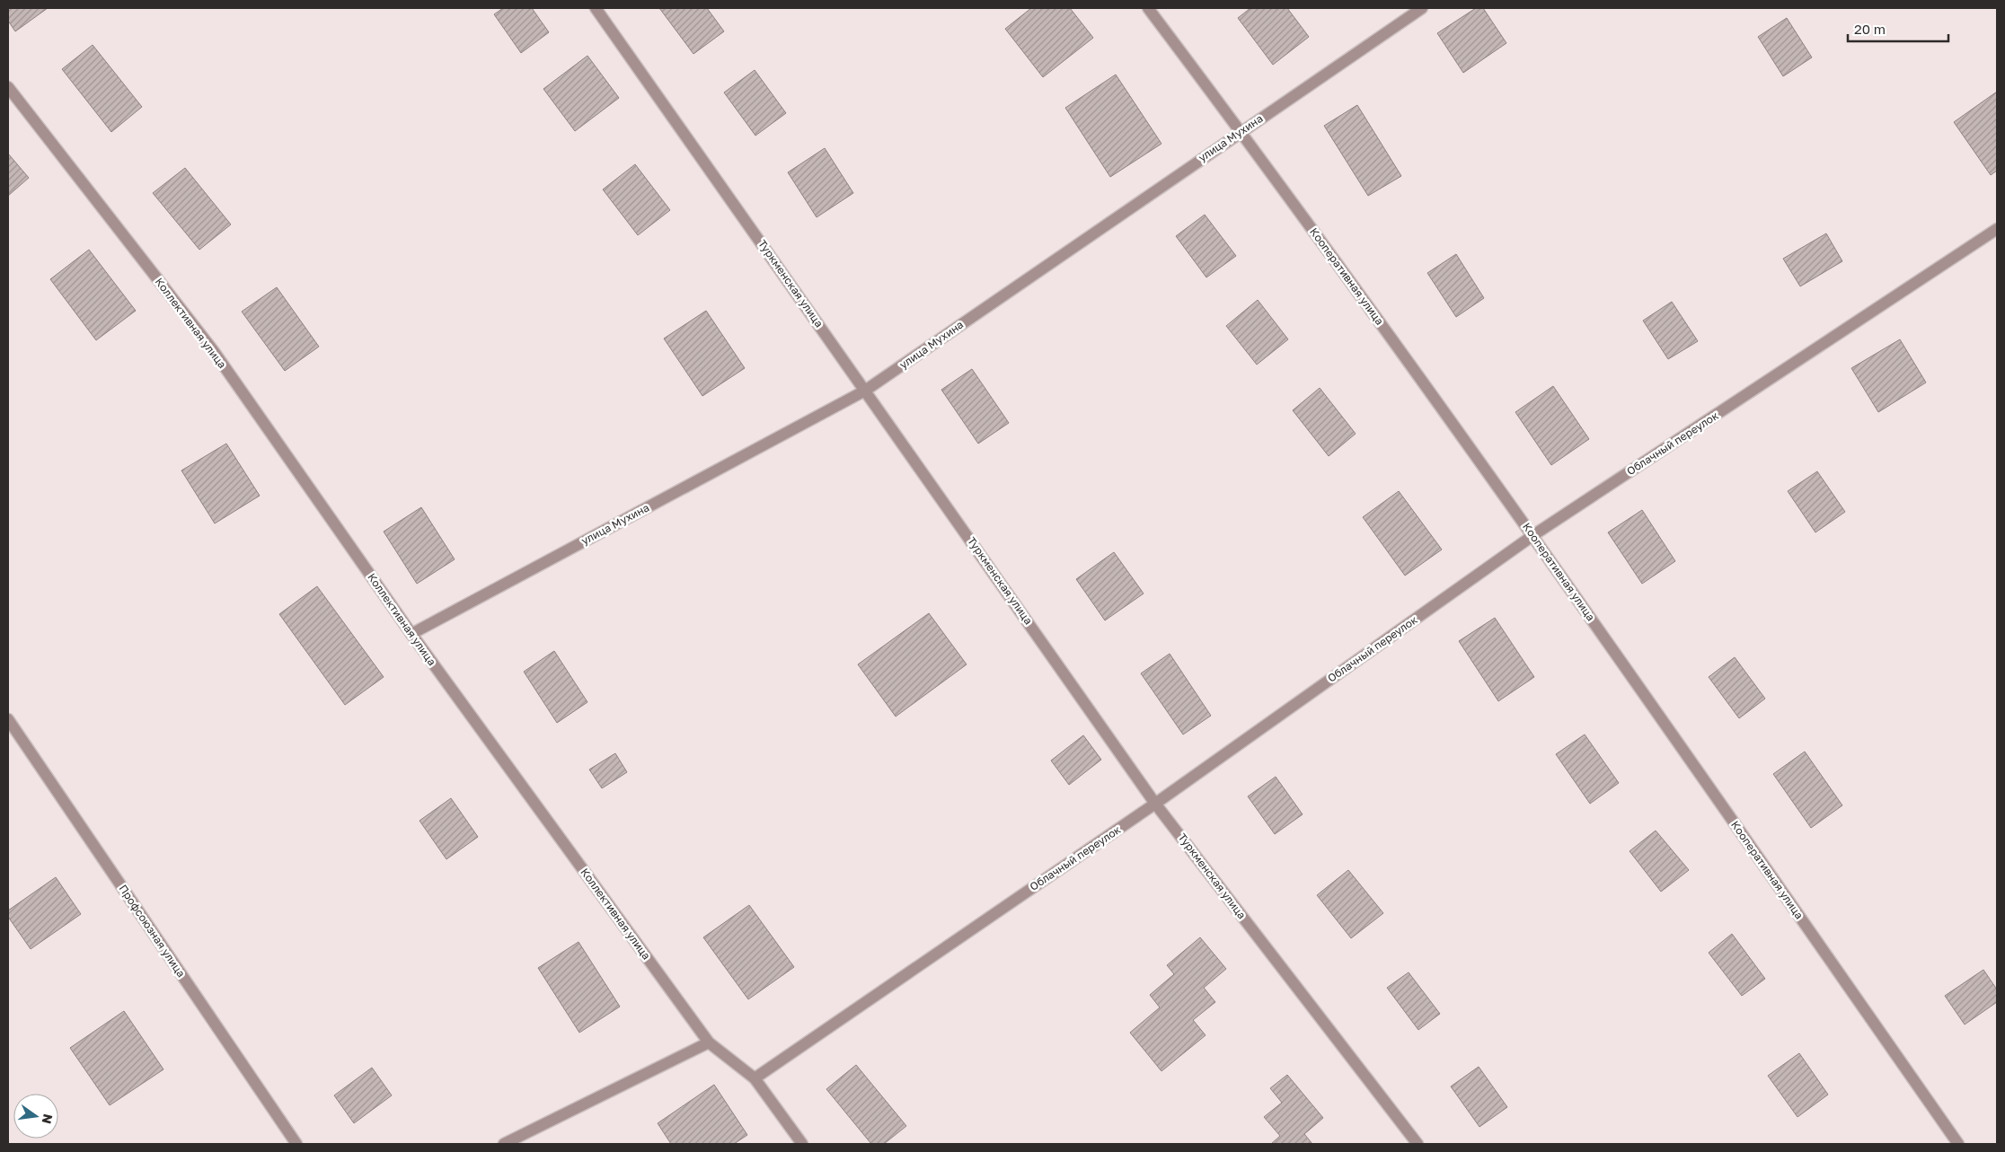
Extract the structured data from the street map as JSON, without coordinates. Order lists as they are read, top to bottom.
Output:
{
  "streets": {
    "street": [
      "улица Мухина",
      "Кооперативная улица",
      "Туркменская улица",
      "Коллективная улица",
      "Облачный переулок",
      "Профсоюзная улица"
    ]
  },
  "crossings": [
    ["улица Мухина", "Кооперативная улица"],
    ["улица Мухина", "Туркменская улица"],
    ["улица Мухина", "Коллективная улица"],
    ["Кооперативная улица", "Облачный переулок"],
    ["Туркменская улица", "Облачный переулок"],
    ["Коллективная улица", "Облачный переулок"]
  ],
  "scale_bar": "20 m",
  "north": "right"
}
